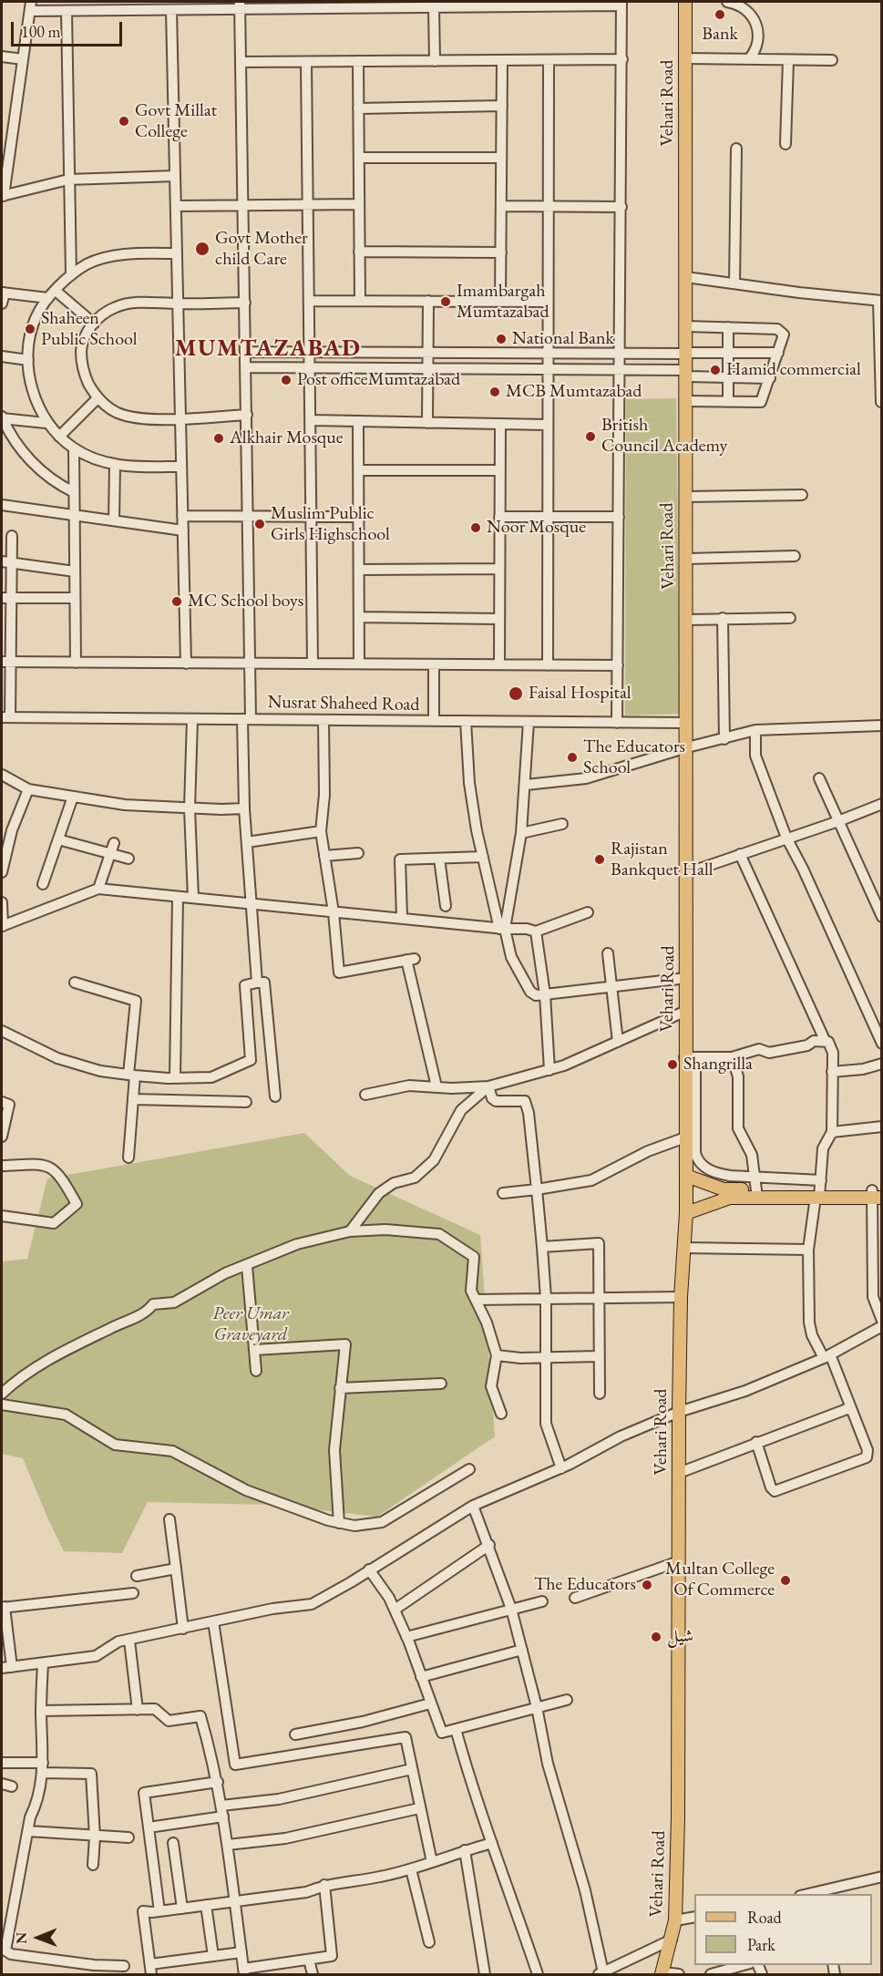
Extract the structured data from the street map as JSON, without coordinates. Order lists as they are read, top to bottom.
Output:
{
  "streets": {
    "main road": ["Vehari Road"],
    "street": ["Nusrat Shaheed Road"]
  },
  "crossings": [
    ["Vehari Road", "Nusrat Shaheed Road"]
  ],
  "districts": ["MUMTAZABAD"],
  "parks": ["Peer Umar Graveyard"],
  "places": [
    "Bank",
    "Govt Millat College",
    "Govt Mother child Care",
    "Imambargah Mumtazabad",
    "Shaheen Public School",
    "National Bank",
    "Hamid commercial",
    "Post officeMumtazabad",
    "MCB Mumtazabad",
    "British Council Academy",
    "Alkhair Mosque",
    "Muslim Public Girls Highschool",
    "Noor Mosque",
    "MC School boys",
    "Faisal Hospital",
    "The Educators School",
    "Rajistan Bankquet Hall",
    "Shangrilla",
    "Multan College Of Commerce",
    "The Educators",
    "شیل"
  ],
  "legend": ["Road", "Park"],
  "scale_bar": "100 m",
  "north": "left"
}
